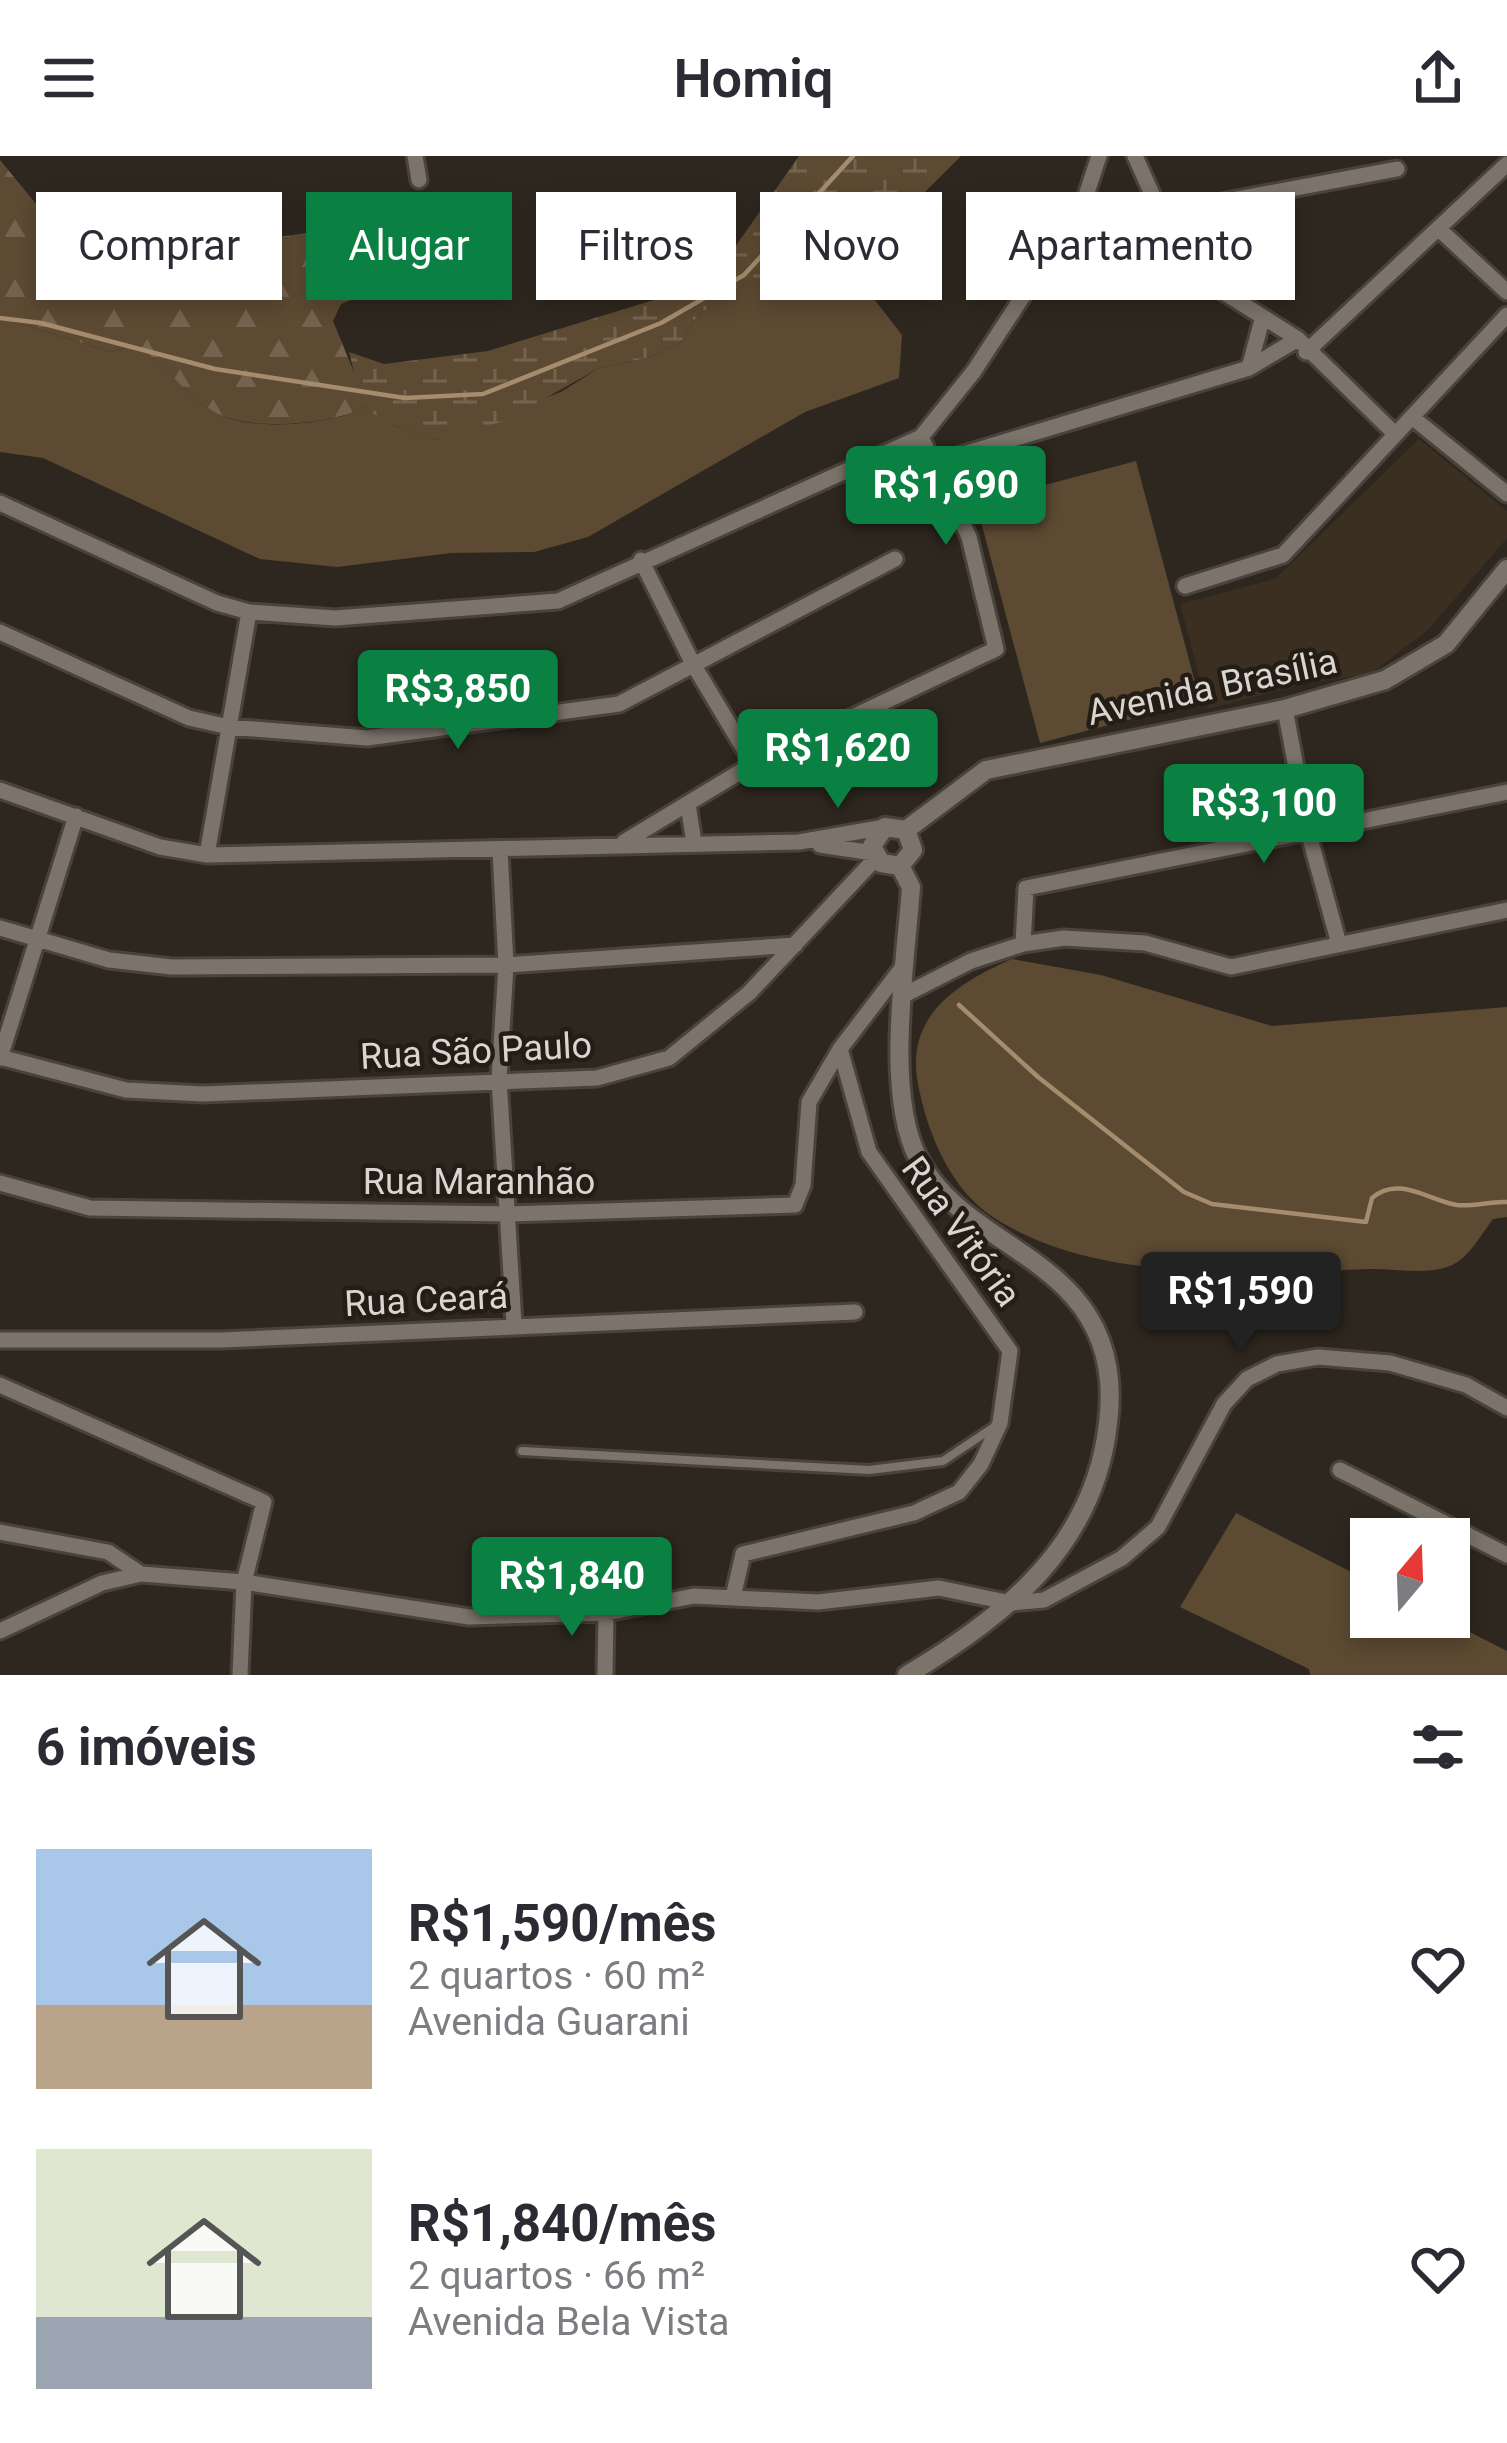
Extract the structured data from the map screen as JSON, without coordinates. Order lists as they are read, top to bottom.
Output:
{
  "streets": {
    "street": [
      "Avenida Brasília",
      "Rua São Paulo",
      "Rua Maranhão",
      "Rua Vitória",
      "Rua Ceará"
    ]
  },
  "crossings": [
    ["Avenida Brasília", "Rua São Paulo"],
    ["Rua Maranhão", "Rua Vitória"]
  ],
  "north": "top",
  "page": {
    "header": "Homiq",
    "chip": [
      "Comprar",
      "Alugar",
      "Filtros",
      "Novo",
      "Apartamento"
    ],
    "price": [
      "R$1,690",
      "R$3,850",
      "R$1,620",
      "R$3,100",
      "R$1,590",
      "R$1,840"
    ],
    "heading": "6 imóveis",
    "list": [
      {
        "name": "R$1,590/mês",
        "note": "2 quartos · 60 m² · Avenida Guarani"
      },
      {
        "name": "R$1,840/mês",
        "note": "2 quartos · 66 m² · Avenida Bela Vista"
      }
    ]
  }
}
